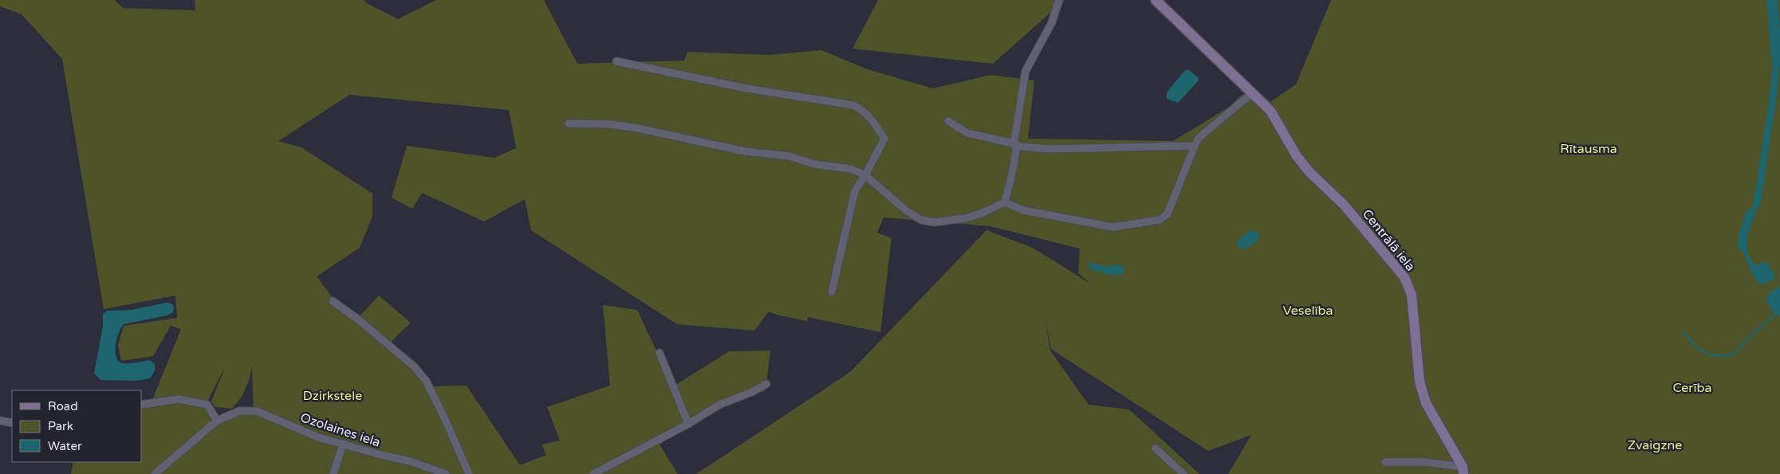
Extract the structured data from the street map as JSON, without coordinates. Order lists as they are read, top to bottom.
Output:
{
  "streets": {
    "street": ["Centrālā iela", "Ozolaines iela"]
  },
  "parks": [
    "Rītausma",
    "Veselība",
    "Cerība",
    "Dzirkstele",
    "Zvaigzne"
  ],
  "legend": ["Road", "Park", "Water"]
}
